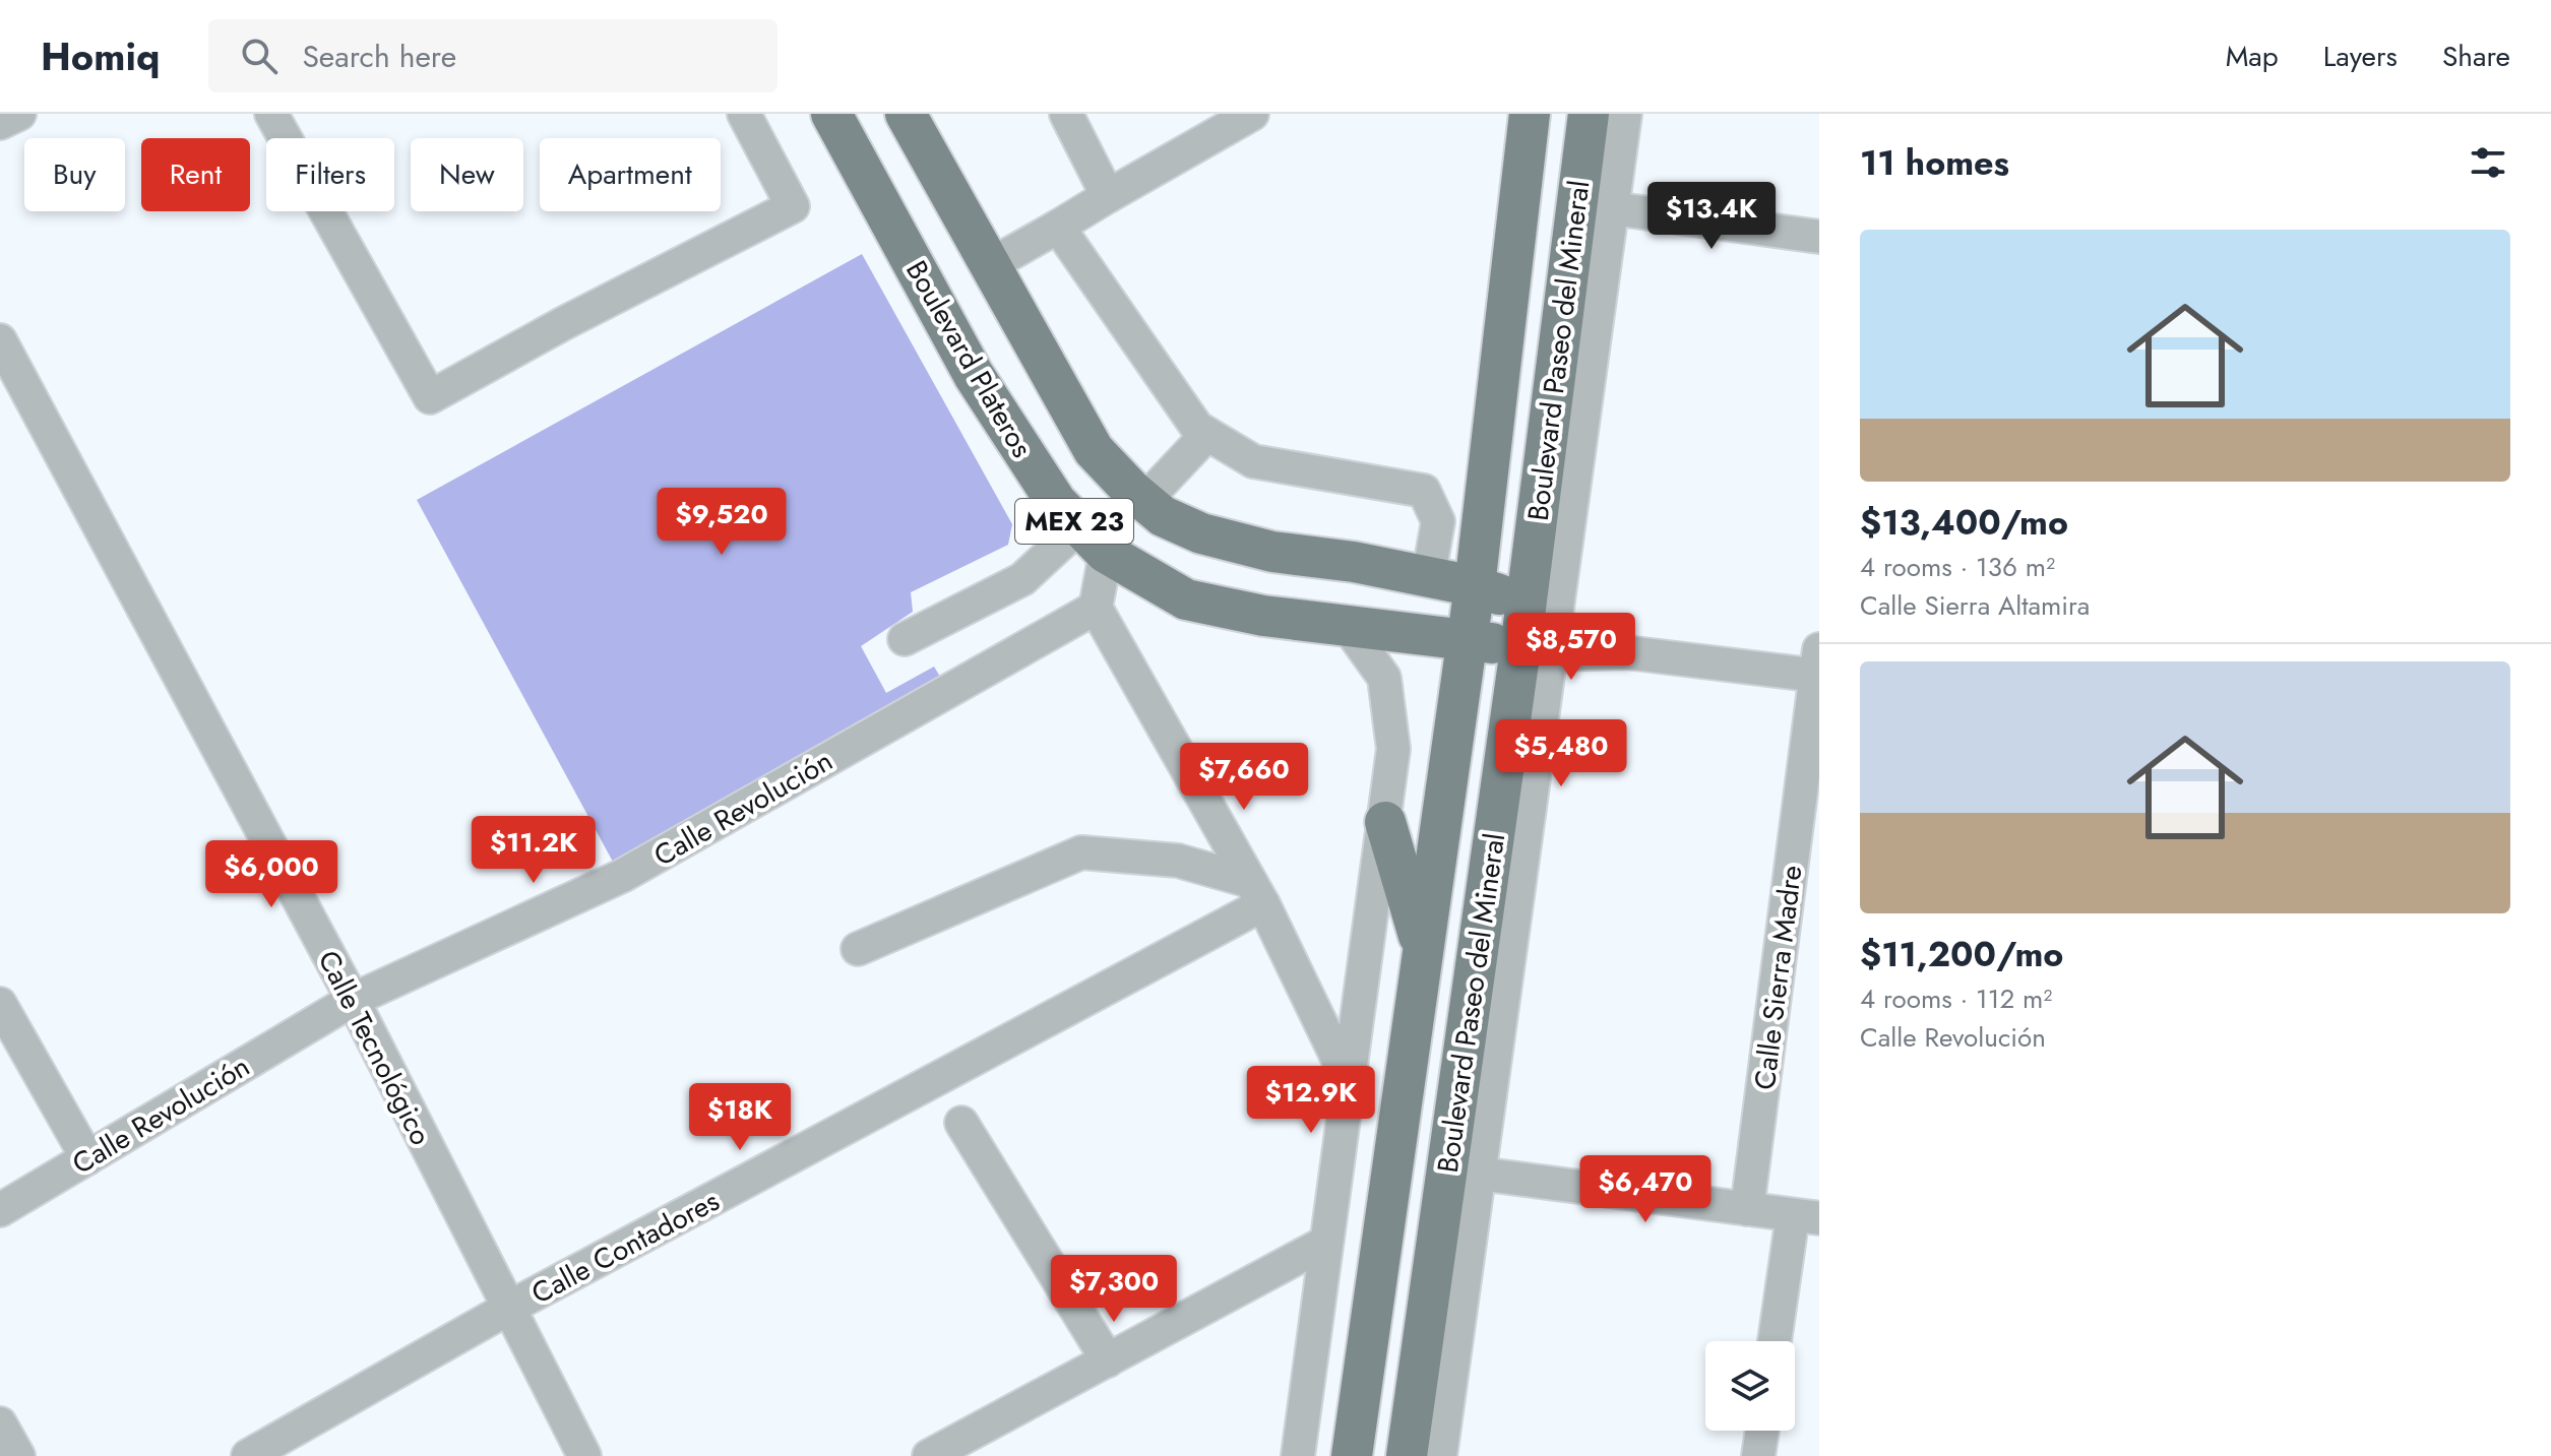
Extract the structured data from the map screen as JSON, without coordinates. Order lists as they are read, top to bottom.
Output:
{
  "streets": {
    "main road": ["Boulevard Paseo del Mineral", "Boulevard Plateros", "MEX 23"],
    "street": [
      "Calle Revolución",
      "Calle Sierra Madre",
      "Calle Tecnológico",
      "Calle Contadores"
    ]
  },
  "crossings": [
    ["Boulevard Paseo del Mineral", "Boulevard Plateros"],
    ["Boulevard Paseo del Mineral", "MEX 23"],
    ["Calle Revolución", "Calle Tecnológico"],
    ["Calle Tecnológico", "Calle Contadores"]
  ],
  "page": {
    "header": "Homiq",
    "search": "Search here",
    "nav": ["Map", "Layers", "Share"],
    "heading": "11 homes",
    "chip": [
      "Buy",
      "Rent",
      "Filters",
      "New",
      "Apartment"
    ],
    "price": [
      "$13.4K",
      "$9,520",
      "$8,570",
      "$5,480",
      "$7,660",
      "$11.2K",
      "$6,000",
      "$12.9K",
      "$18K",
      "$6,470",
      "$7,300"
    ],
    "list": [
      {
        "name": "$13,400/mo",
        "note": "4 rooms · 136 m² · Calle Sierra Altamira"
      },
      {
        "name": "$11,200/mo",
        "note": "4 rooms · 112 m² · Calle Revolución"
      }
    ]
  }
}
